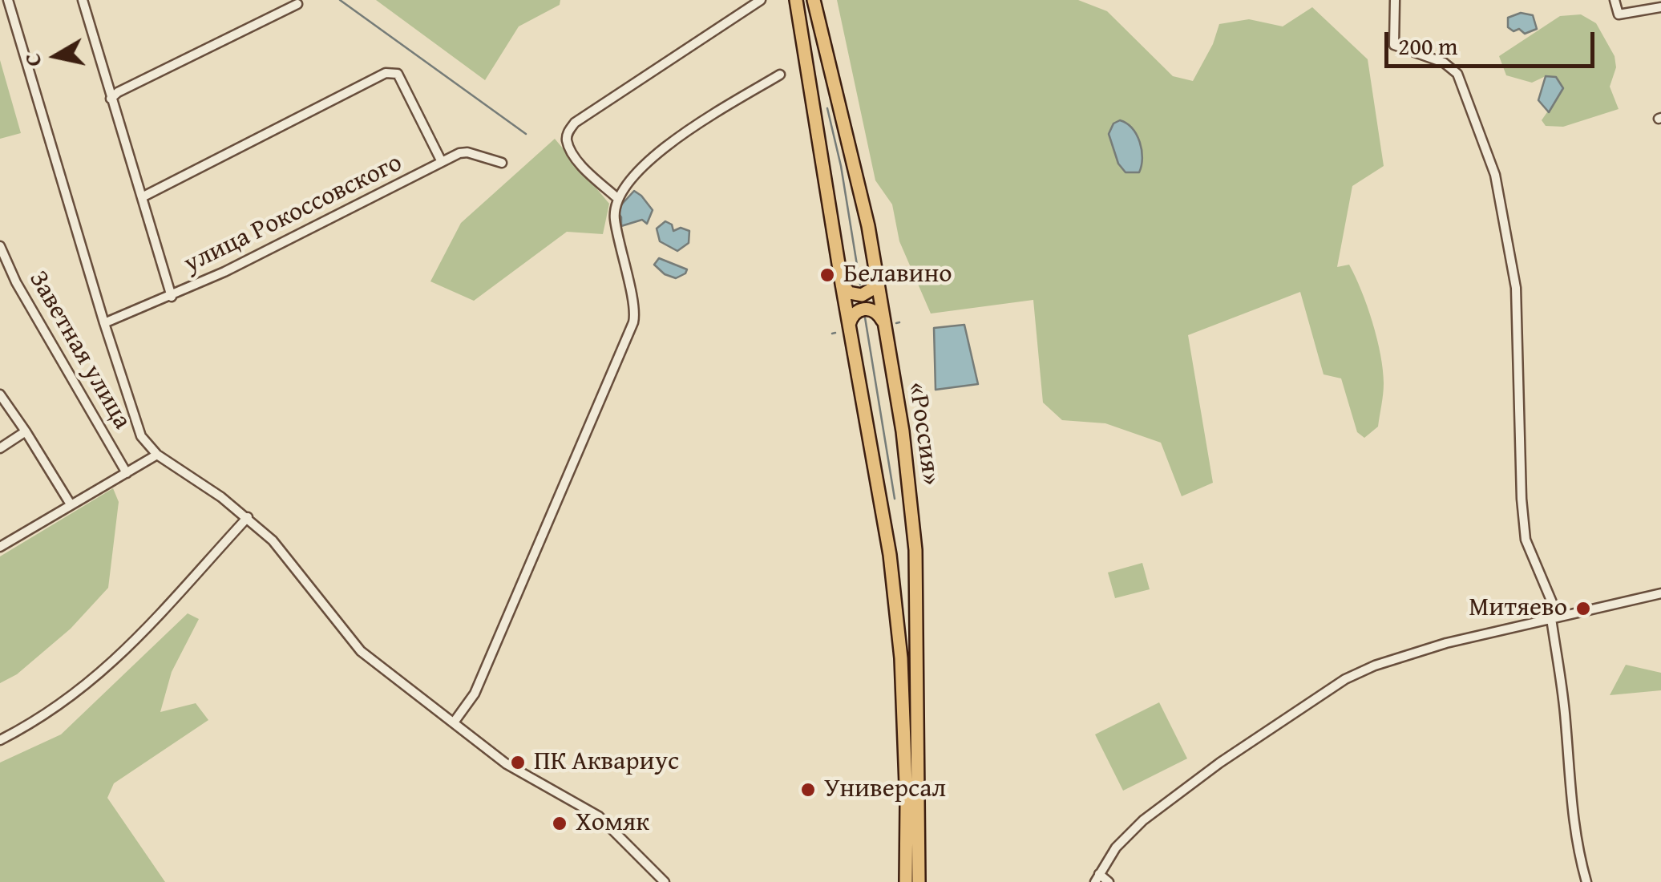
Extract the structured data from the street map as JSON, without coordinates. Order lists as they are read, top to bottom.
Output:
{
  "streets": {
    "highway": ["«Россия»"],
    "street": ["улица Рокоссовского", "Заветная улица"]
  },
  "places": [
    "Белавино",
    "Митяево",
    "ПК Аквариус",
    "Универсал",
    "Хомяк"
  ],
  "scale_bar": "200 m",
  "north": "left"
}
